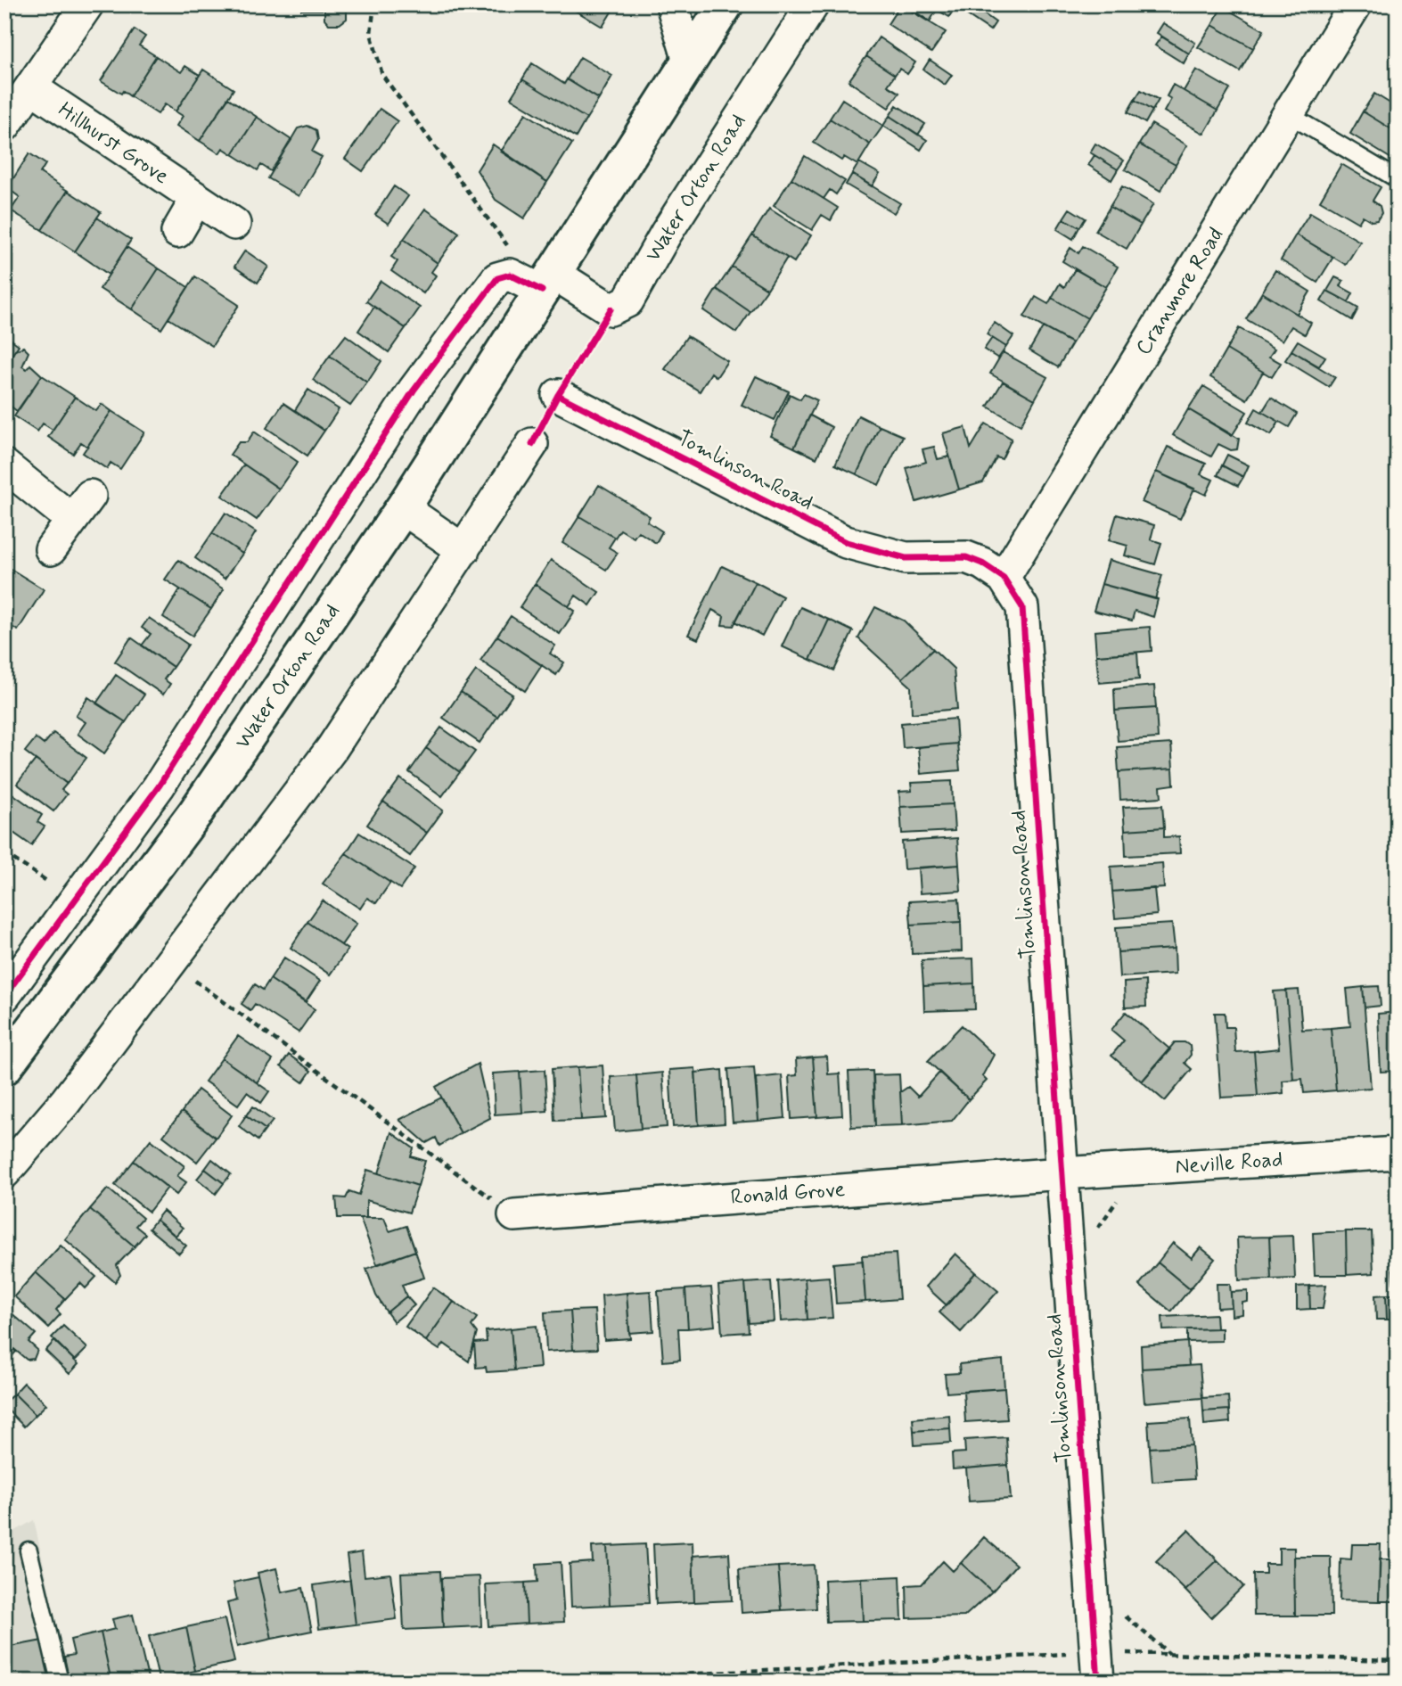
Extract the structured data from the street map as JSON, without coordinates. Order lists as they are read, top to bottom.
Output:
{
  "streets": {
    "main road": ["Water Orton Road"],
    "street": [
      "Hillhurst Grove",
      "Cranmore Road",
      "Tomlinson Road",
      "Neville Road",
      "Ronald Grove"
    ]
  },
  "crossings": [
    ["Cranmore Road", "Tomlinson Road"],
    ["Tomlinson Road", "Neville Road"],
    ["Tomlinson Road", "Ronald Grove"],
    ["Neville Road", "Ronald Grove"]
  ]
}
